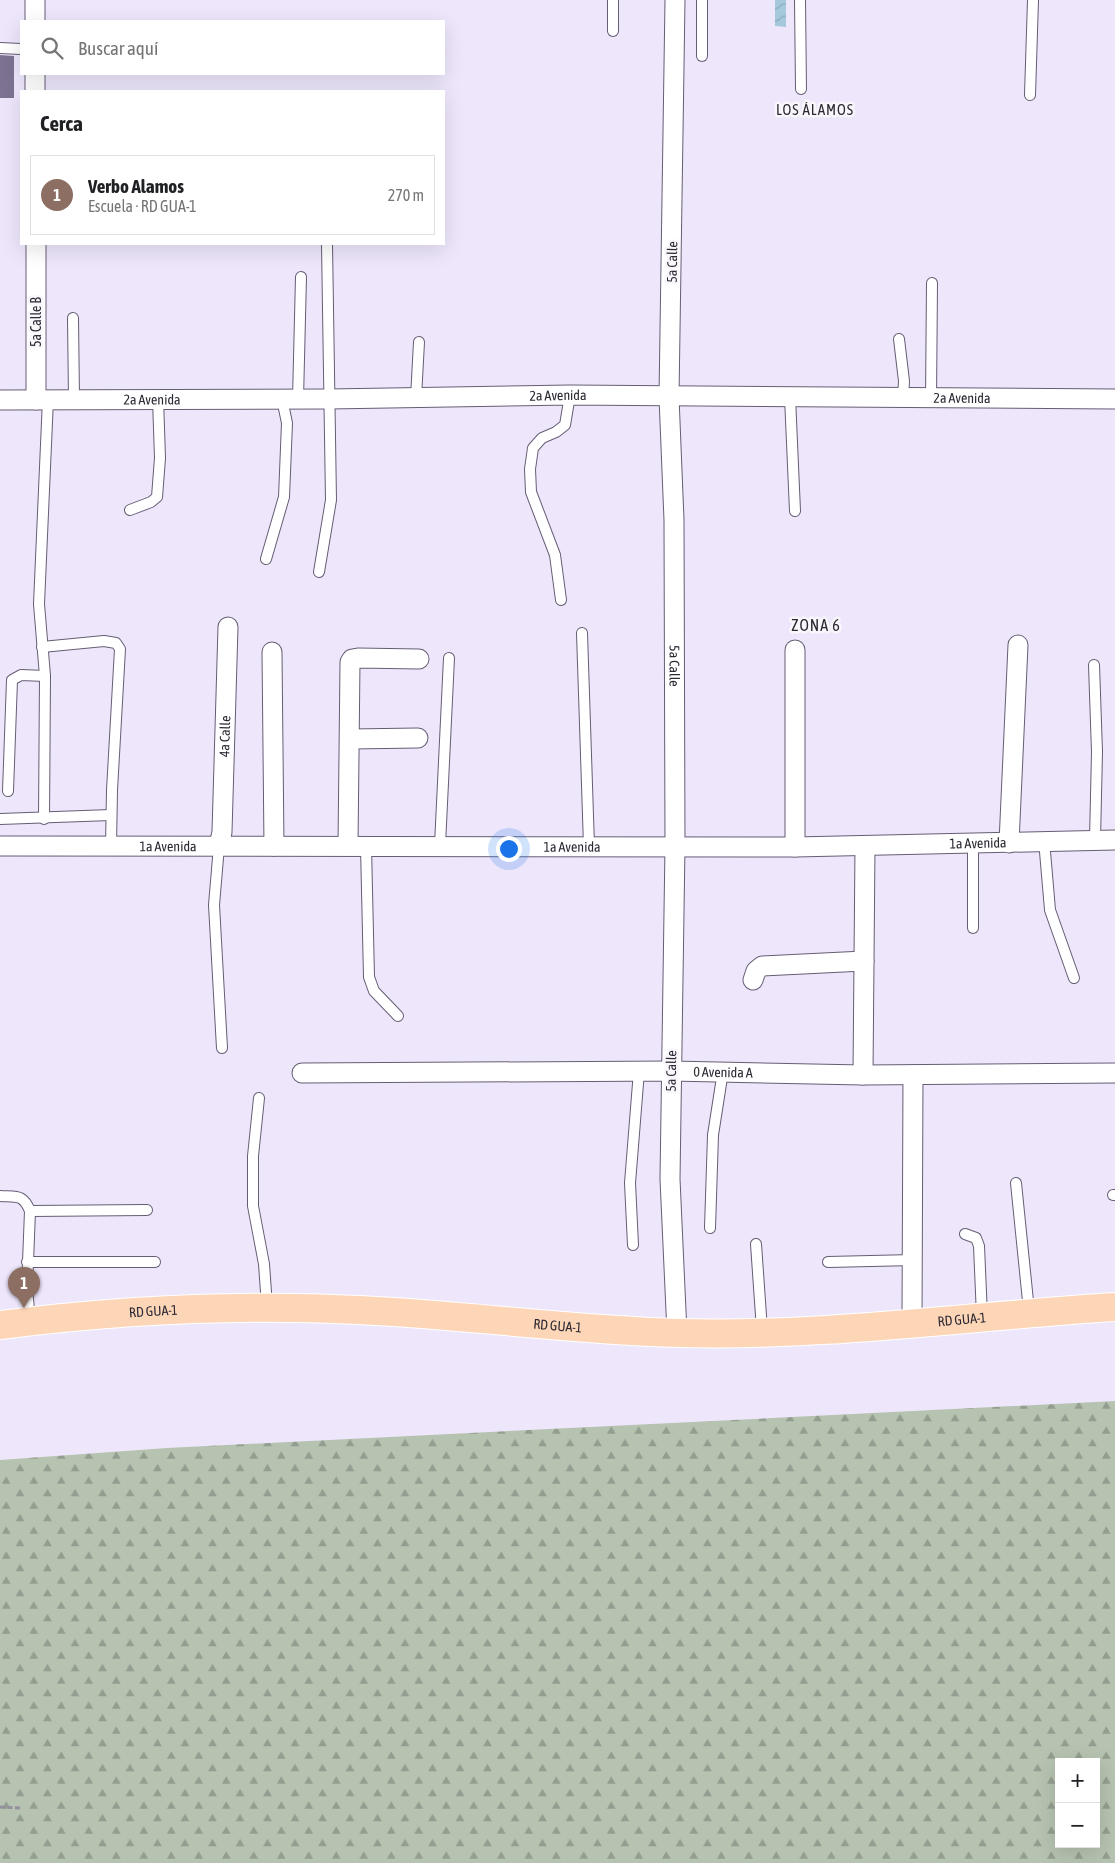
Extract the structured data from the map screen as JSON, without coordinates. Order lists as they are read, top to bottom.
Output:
{
  "streets": {
    "main road": ["RD GUA-1"],
    "street": [
      "5a Calle",
      "5a Calle B",
      "2a Avenida",
      "4a Calle",
      "1a Avenida",
      "0 Avenida A"
    ]
  },
  "crossings": [
    ["5a Calle", "2a Avenida"],
    ["5a Calle", "1a Avenida"],
    ["5a Calle", "0 Avenida A"],
    ["5a Calle", "RD GUA-1"],
    ["5a Calle B", "2a Avenida"],
    ["4a Calle", "1a Avenida"]
  ],
  "districts": ["LOS ÁLAMOS", "ZONA 6"],
  "page": {
    "search": "Buscar aquí",
    "heading": "Cerca",
    "list": [
      {
        "mark": "1",
        "name": "Verbo Alamos",
        "note": "Escuela · RD GUA-1",
        "value": "270 m"
      }
    ],
    "pins": "1",
    "map_buttons": ["+", "−"]
  }
}
